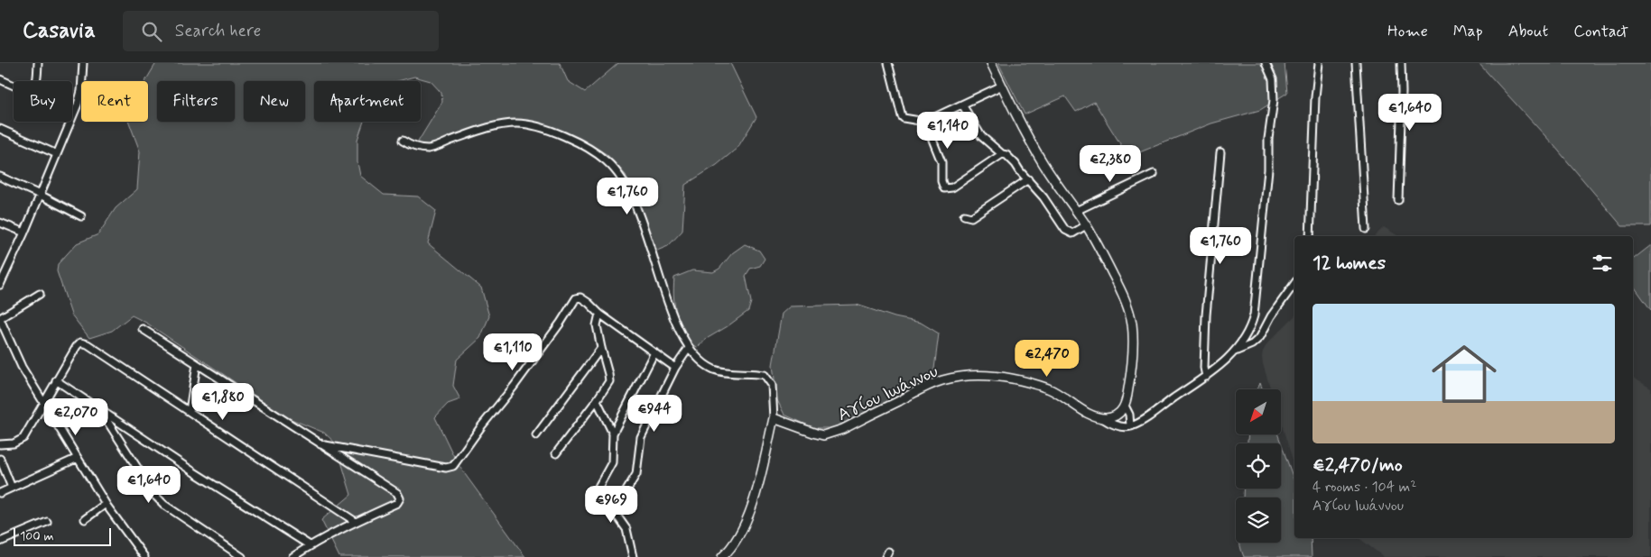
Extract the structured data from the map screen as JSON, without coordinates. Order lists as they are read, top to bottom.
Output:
{
  "streets": {
    "street": ["Αγίου Ιωάννου"]
  },
  "scale_bar": "100 m",
  "north": "bottom left",
  "page": {
    "header": "Casavia",
    "search": "Search here",
    "nav": [
      "Home",
      "Map",
      "About",
      "Contact"
    ],
    "chip": [
      "Buy",
      "Rent",
      "Filters",
      "New",
      "Apartment"
    ],
    "price": [
      "€1,640",
      "€1,140",
      "€2,380",
      "€1,760",
      "€1,760",
      "€1,110",
      "€2,470",
      "€1,880",
      "€944",
      "€2,070",
      "€1,640",
      "€969"
    ],
    "heading": "12 homes",
    "list": [
      {
        "name": "€2,470/mo",
        "note": "4 rooms · 104 m² · Αγίου Ιωάννου"
      }
    ],
    "scale": "100 m"
  }
}
